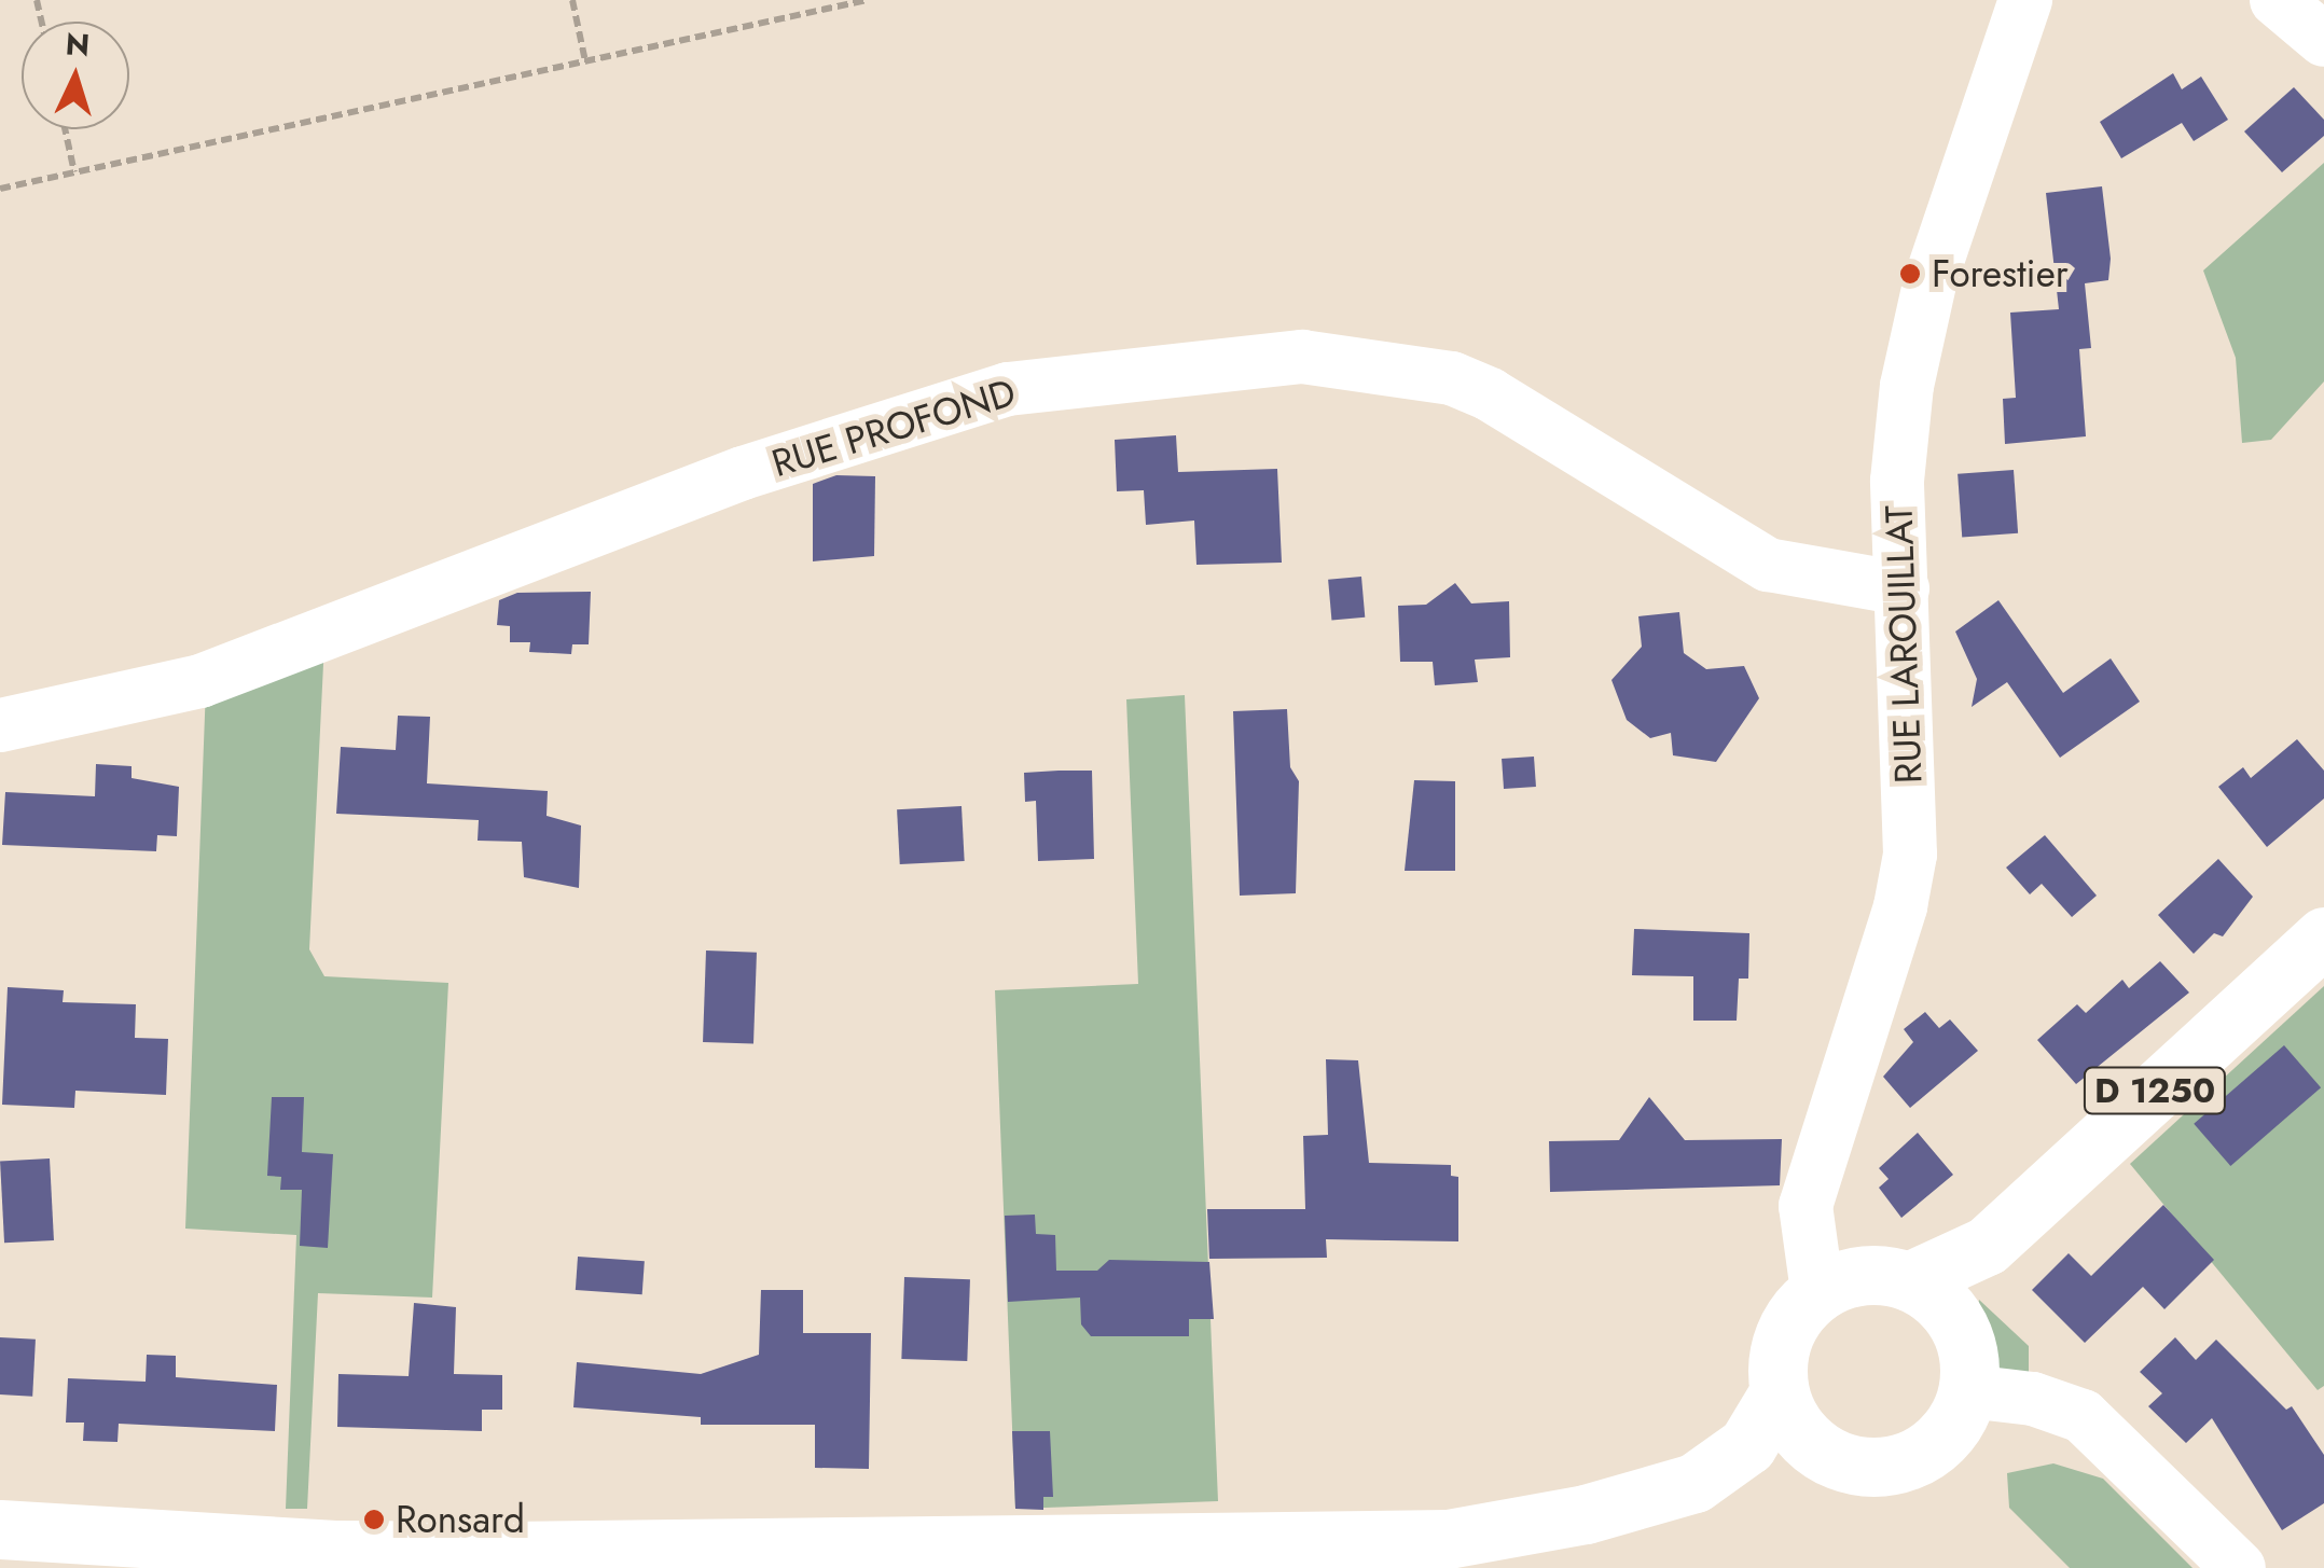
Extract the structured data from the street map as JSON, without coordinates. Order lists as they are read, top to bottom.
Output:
{
  "streets": {
    "main road": ["D 1250"],
    "street": ["RUE PROFOND", "RUE LAROUILLAT"]
  },
  "crossings": [
    ["RUE PROFOND", "RUE LAROUILLAT"],
    ["RUE LAROUILLAT", "D 1250"]
  ],
  "places": ["Forestier", "Ronsard"],
  "north": "top"
}
